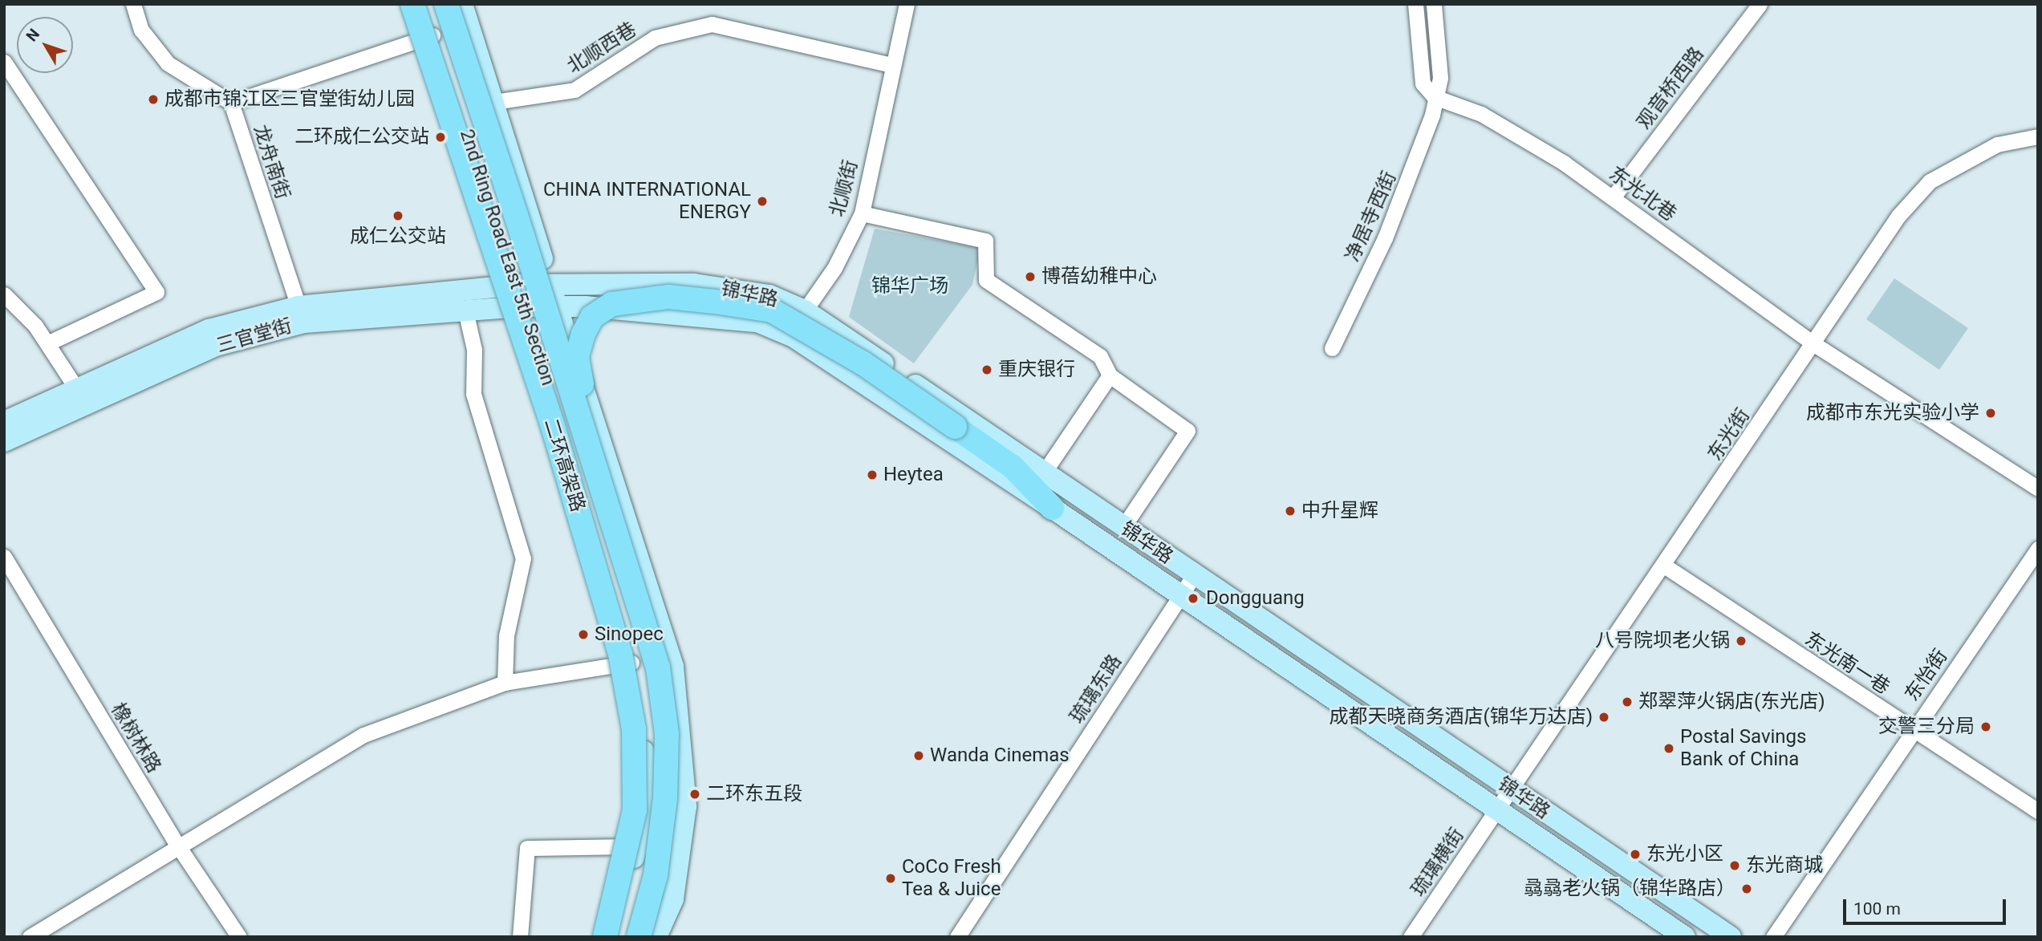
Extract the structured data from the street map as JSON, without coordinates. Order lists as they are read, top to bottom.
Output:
{
  "streets": {
    "highway": ["二环高架路"],
    "main road": ["2nd Ring Road East 5th Section", "锦华路", "三官堂街"],
    "street": [
      "北顺西巷",
      "观音桥西路",
      "龙舟南街",
      "北顺街",
      "东光北巷",
      "净居寺西街",
      "东光街",
      "东光南一巷",
      "东怡街",
      "琉璃东路",
      "橡树林路",
      "琉璃横街"
    ]
  },
  "crossings": [
    ["北顺西巷", "北顺街"],
    ["北顺西巷", "2nd Ring Road East 5th Section"],
    ["观音桥西路", "东光北巷"],
    ["龙舟南街", "三官堂街"],
    ["北顺街", "锦华路"],
    ["东光北巷", "净居寺西街"],
    ["东光北巷", "东光街"],
    ["2nd Ring Road East 5th Section", "锦华路"],
    ["2nd Ring Road East 5th Section", "三官堂街"],
    ["锦华路", "三官堂街"],
    ["锦华路", "东光街"],
    ["锦华路", "琉璃东路"],
    ["锦华路", "琉璃横街"],
    ["东光街", "东光南一巷"],
    ["东光街", "琉璃横街"],
    ["东光南一巷", "东怡街"]
  ],
  "parks": ["锦华广场"],
  "places": [
    "成都市锦江区三官堂街幼儿园",
    "二环成仁公交站",
    "CHINA INTERNATIONAL ENERGY",
    "成仁公交站",
    "博蓓幼稚中心",
    "重庆银行",
    "成都市东光实验小学",
    "Heytea",
    "中升星辉",
    "Dongguang",
    "Sinopec",
    "八号院坝老火锅",
    "郑翠萍火锅店(东光店)",
    "成都天晓商务酒店(锦华万达店)",
    "交警三分局",
    "Postal Savings Bank of China",
    "Wanda Cinemas",
    "二环东五段",
    "东光小区",
    "东光商城",
    "CoCo Fresh Tea & Juice",
    "骉骉老火锅（锦华路店）"
  ],
  "scale_bar": "100 m",
  "north": "top left"
}
